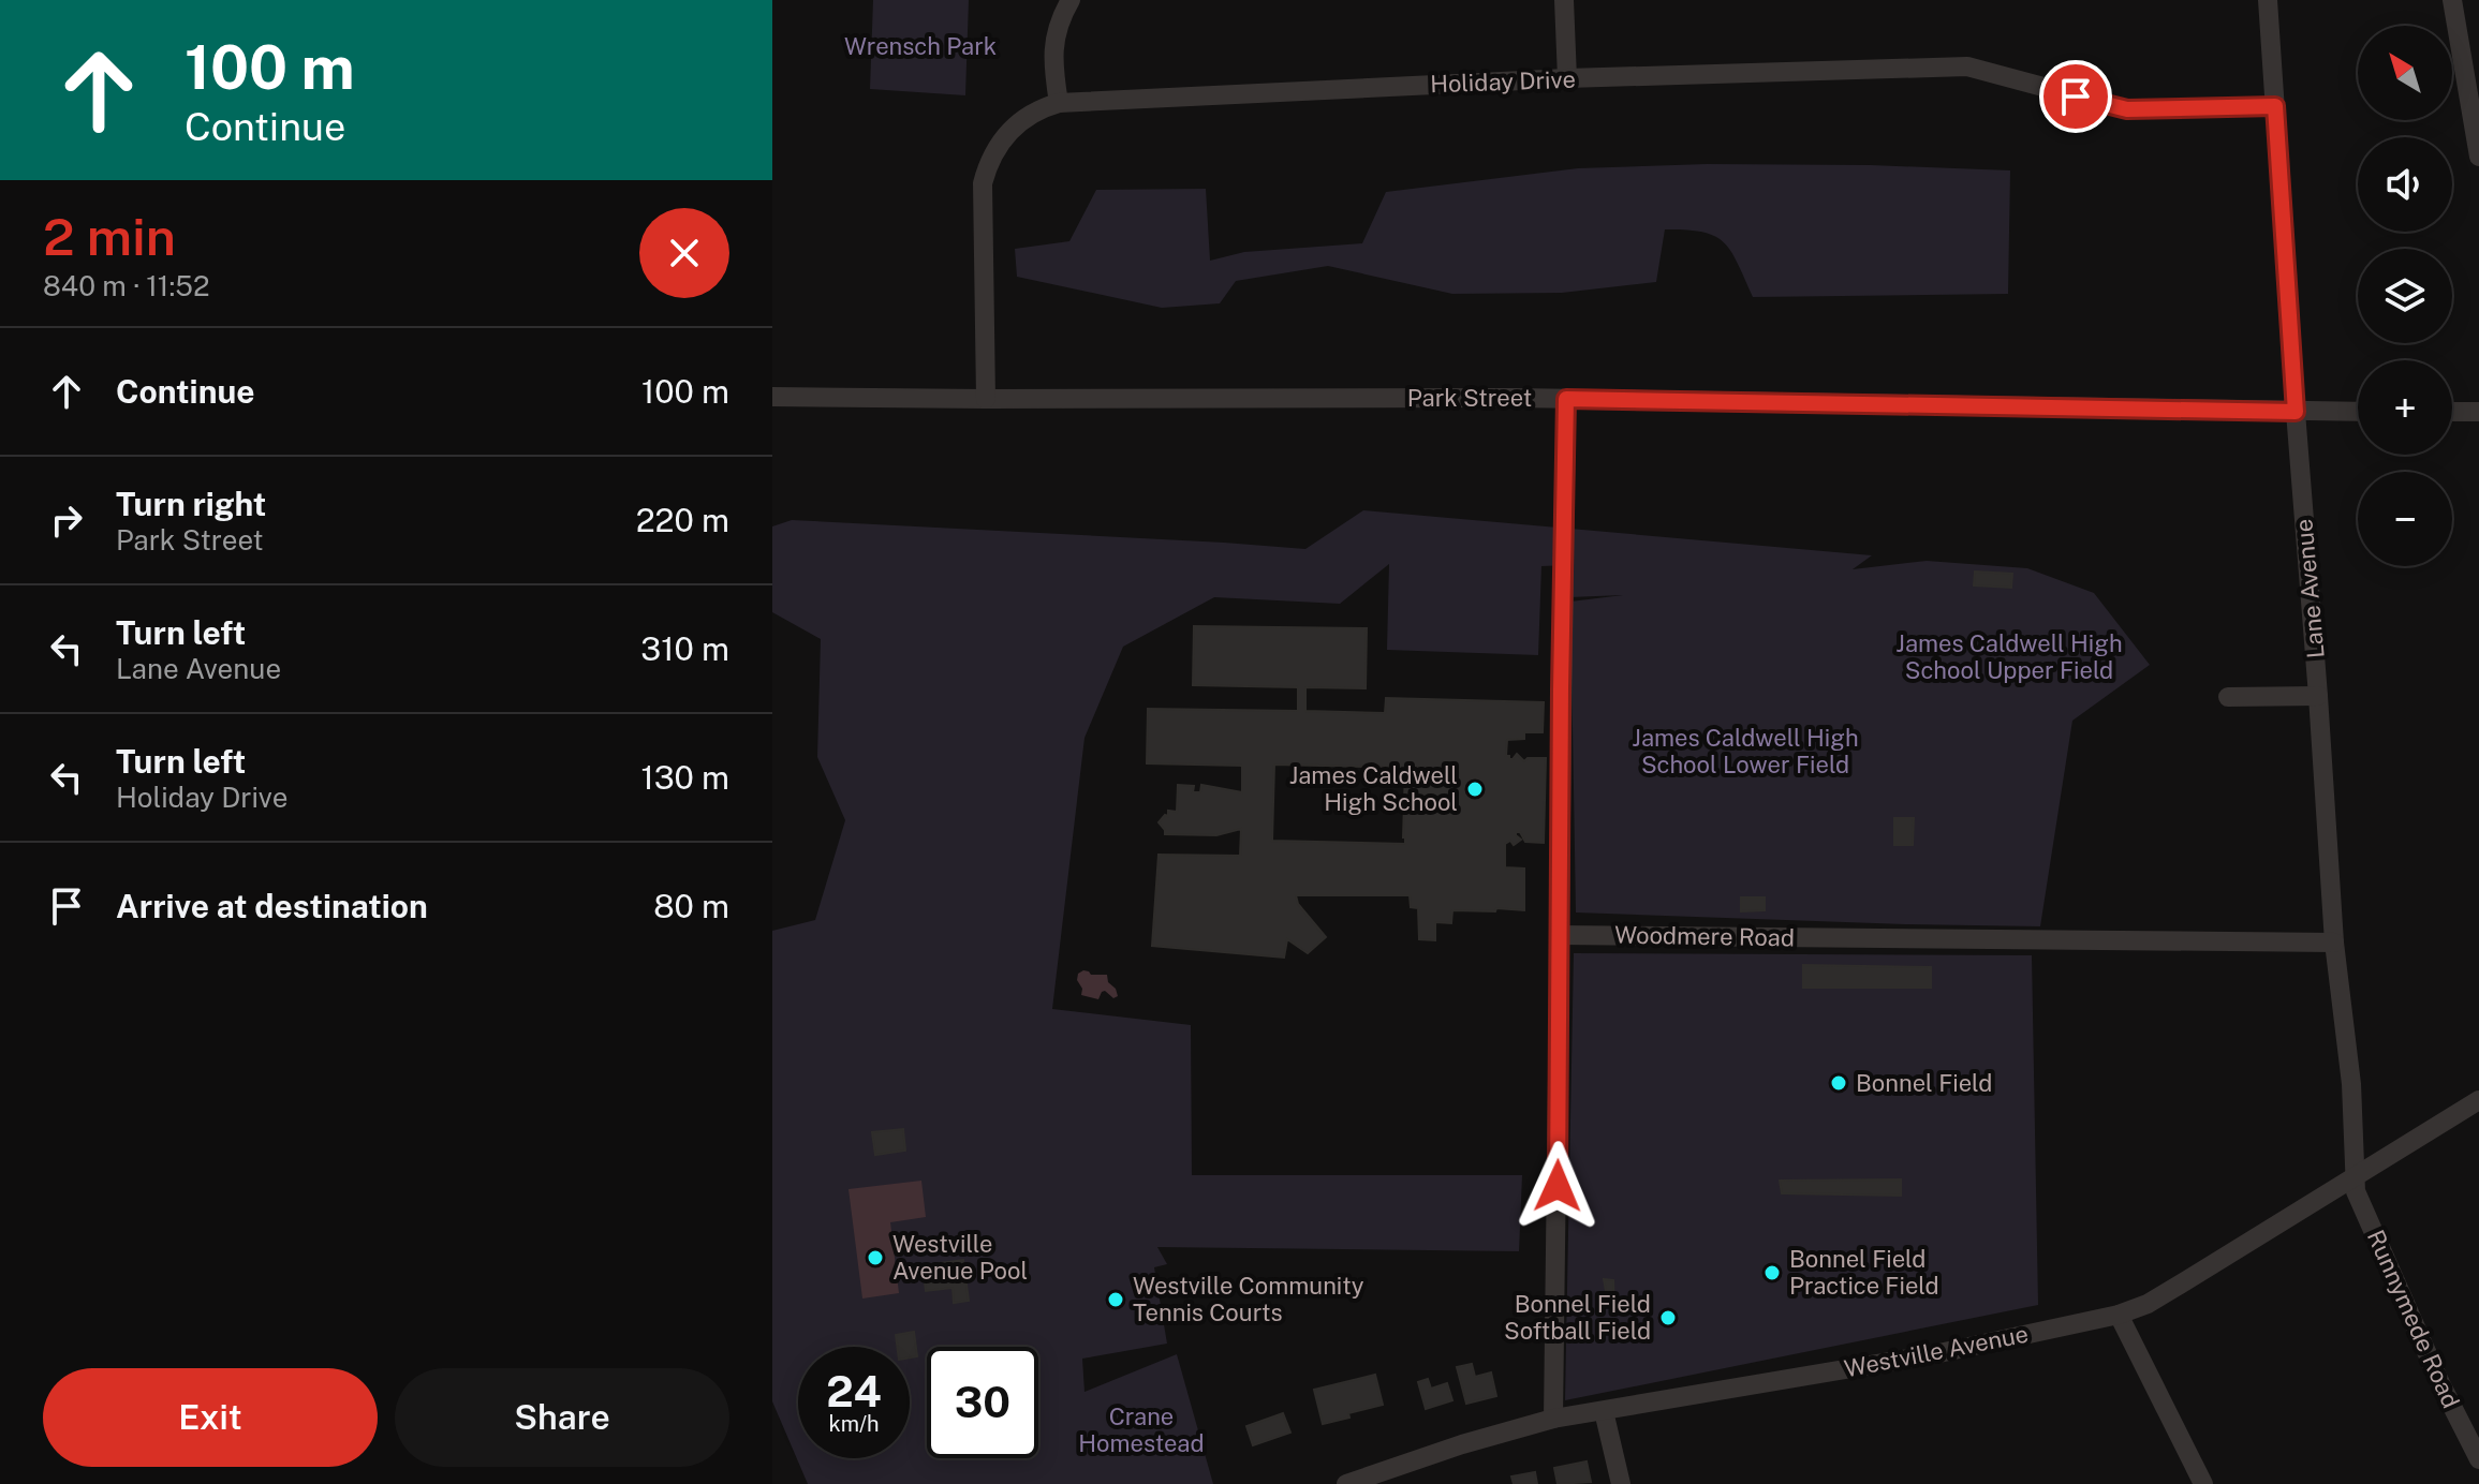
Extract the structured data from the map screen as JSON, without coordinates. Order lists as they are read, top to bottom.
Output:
{
  "streets": {
    "street": [
      "Holiday Drive",
      "Park Street",
      "Lane Avenue",
      "Woodmere Road",
      "Runnymede Road",
      "Westville Avenue"
    ]
  },
  "crossings": [
    ["Holiday Drive", "Park Street"],
    ["Holiday Drive", "Lane Avenue"],
    ["Park Street", "Lane Avenue"],
    ["Lane Avenue", "Woodmere Road"],
    ["Lane Avenue", "Runnymede Road"],
    ["Lane Avenue", "Westville Avenue"],
    ["Runnymede Road", "Westville Avenue"]
  ],
  "parks": [
    "Wrensch Park",
    "James Caldwell High School Upper Field",
    "James Caldwell High School Lower Field",
    "Crane Homestead"
  ],
  "places": [
    "James Caldwell High School",
    "Bonnel Field",
    "Westville Avenue Pool",
    "Bonnel Field Practice Field",
    "Westville Community Tennis Courts",
    "Bonnel Field Softball Field"
  ],
  "north": "top left",
  "page": {
    "turn": ["100 m", "Continue"],
    "map_buttons": ["+", "−"],
    "heading": ["2 min", "840 m · 11:52"],
    "list": [
      {
        "name": "Continue",
        "value": "100 m"
      },
      {
        "name": "Turn right",
        "note": "Park Street",
        "value": "220 m"
      },
      {
        "name": "Turn left",
        "note": "Lane Avenue",
        "value": "310 m"
      },
      {
        "name": "Turn left",
        "note": "Holiday Drive",
        "value": "130 m"
      },
      {
        "name": "Arrive at destination",
        "value": "80 m"
      }
    ],
    "speed": "24 km/h",
    "limit": "30",
    "buttons": ["Exit", "Share"]
  }
}
